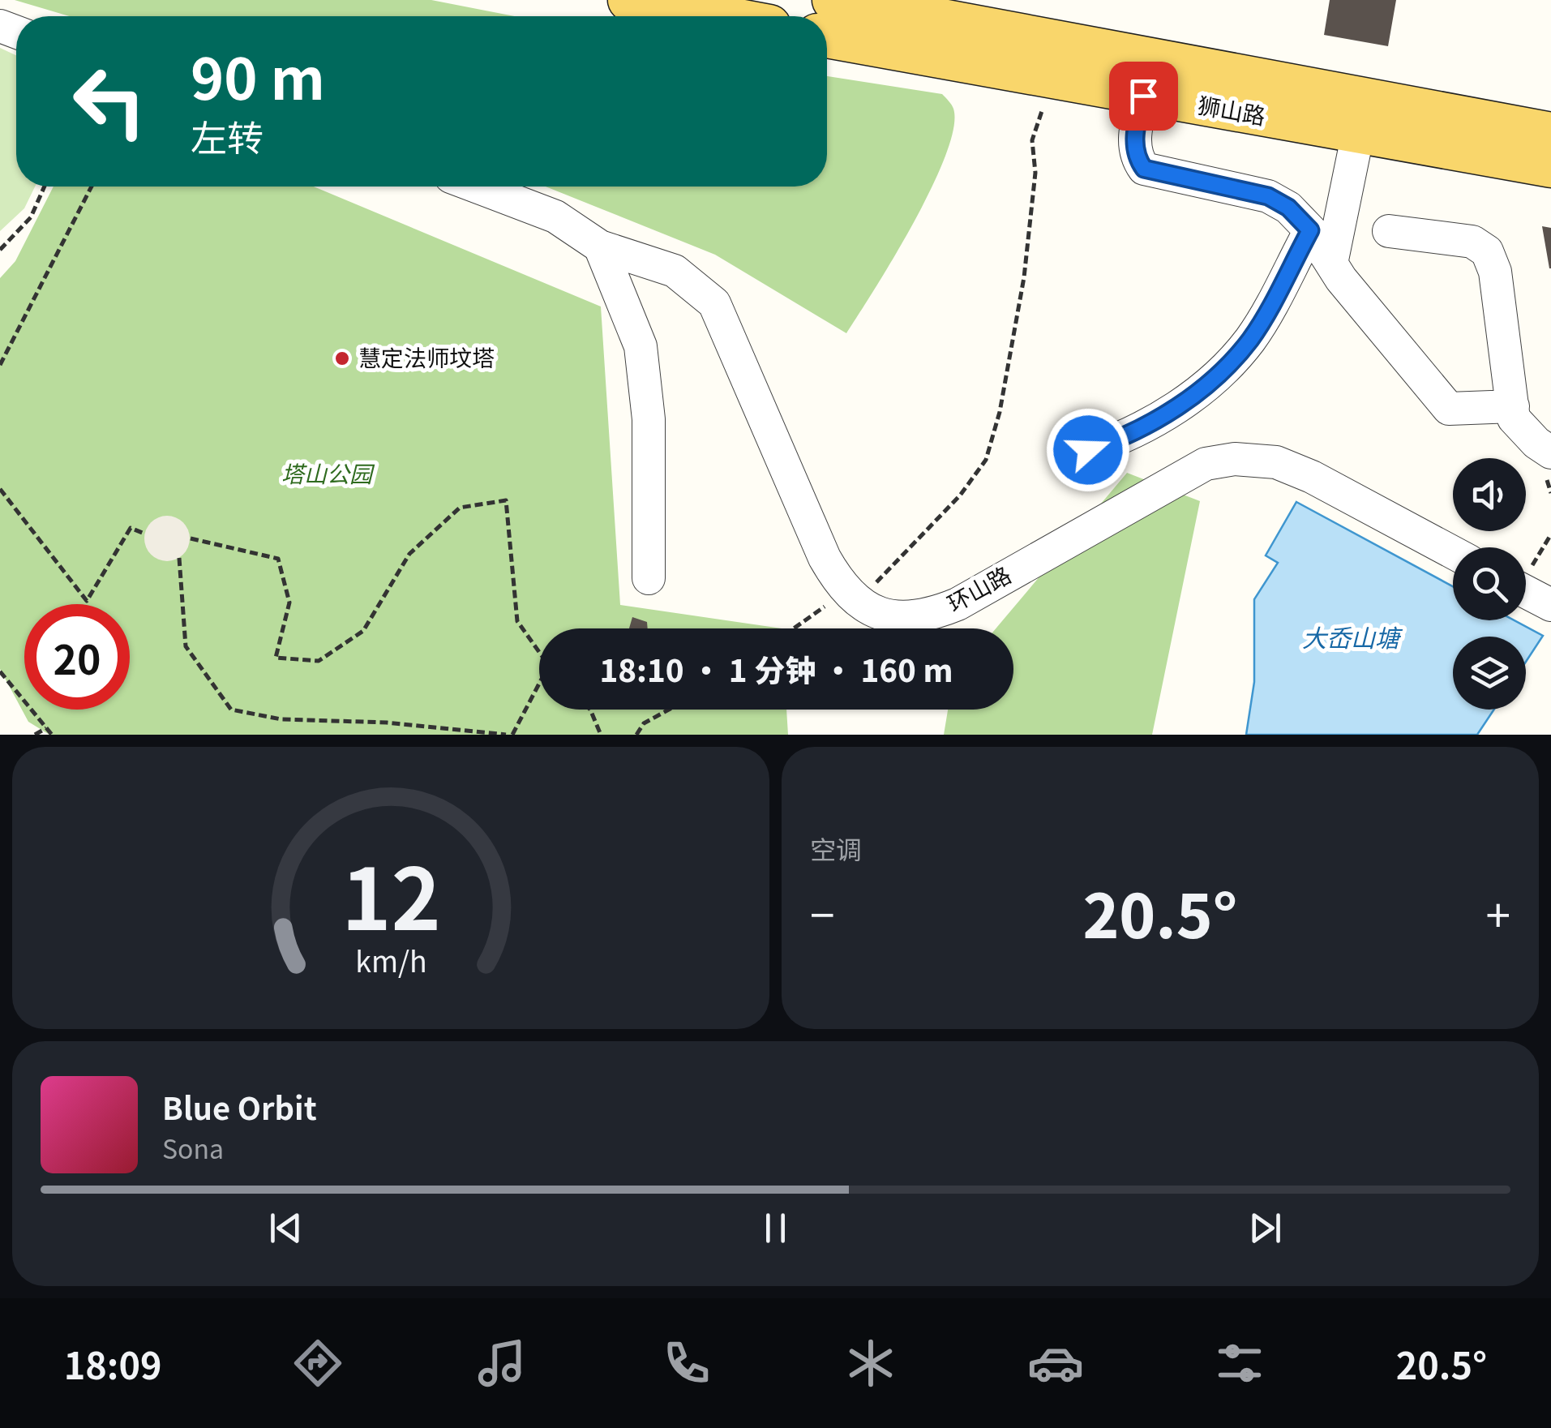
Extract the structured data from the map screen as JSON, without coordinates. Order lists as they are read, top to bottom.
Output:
{
  "streets": {
    "main road": ["狮山路"],
    "street": ["环山路"]
  },
  "water": ["大岙山塘"],
  "parks": ["塔山公园"],
  "places": ["慧定法师坟塔"],
  "page": {
    "turn": ["90 m", "左转"],
    "limit": "20",
    "trip": "18:10 · 1 分钟 · 160 m",
    "tile": "空调",
    "heat": ["−", "20.5°", "+"],
    "song": ["Blue Orbit", "Sona"],
    "tabs": ["18:09", "20.5°"],
    "gauge": ["12", "km/h"]
  }
}
